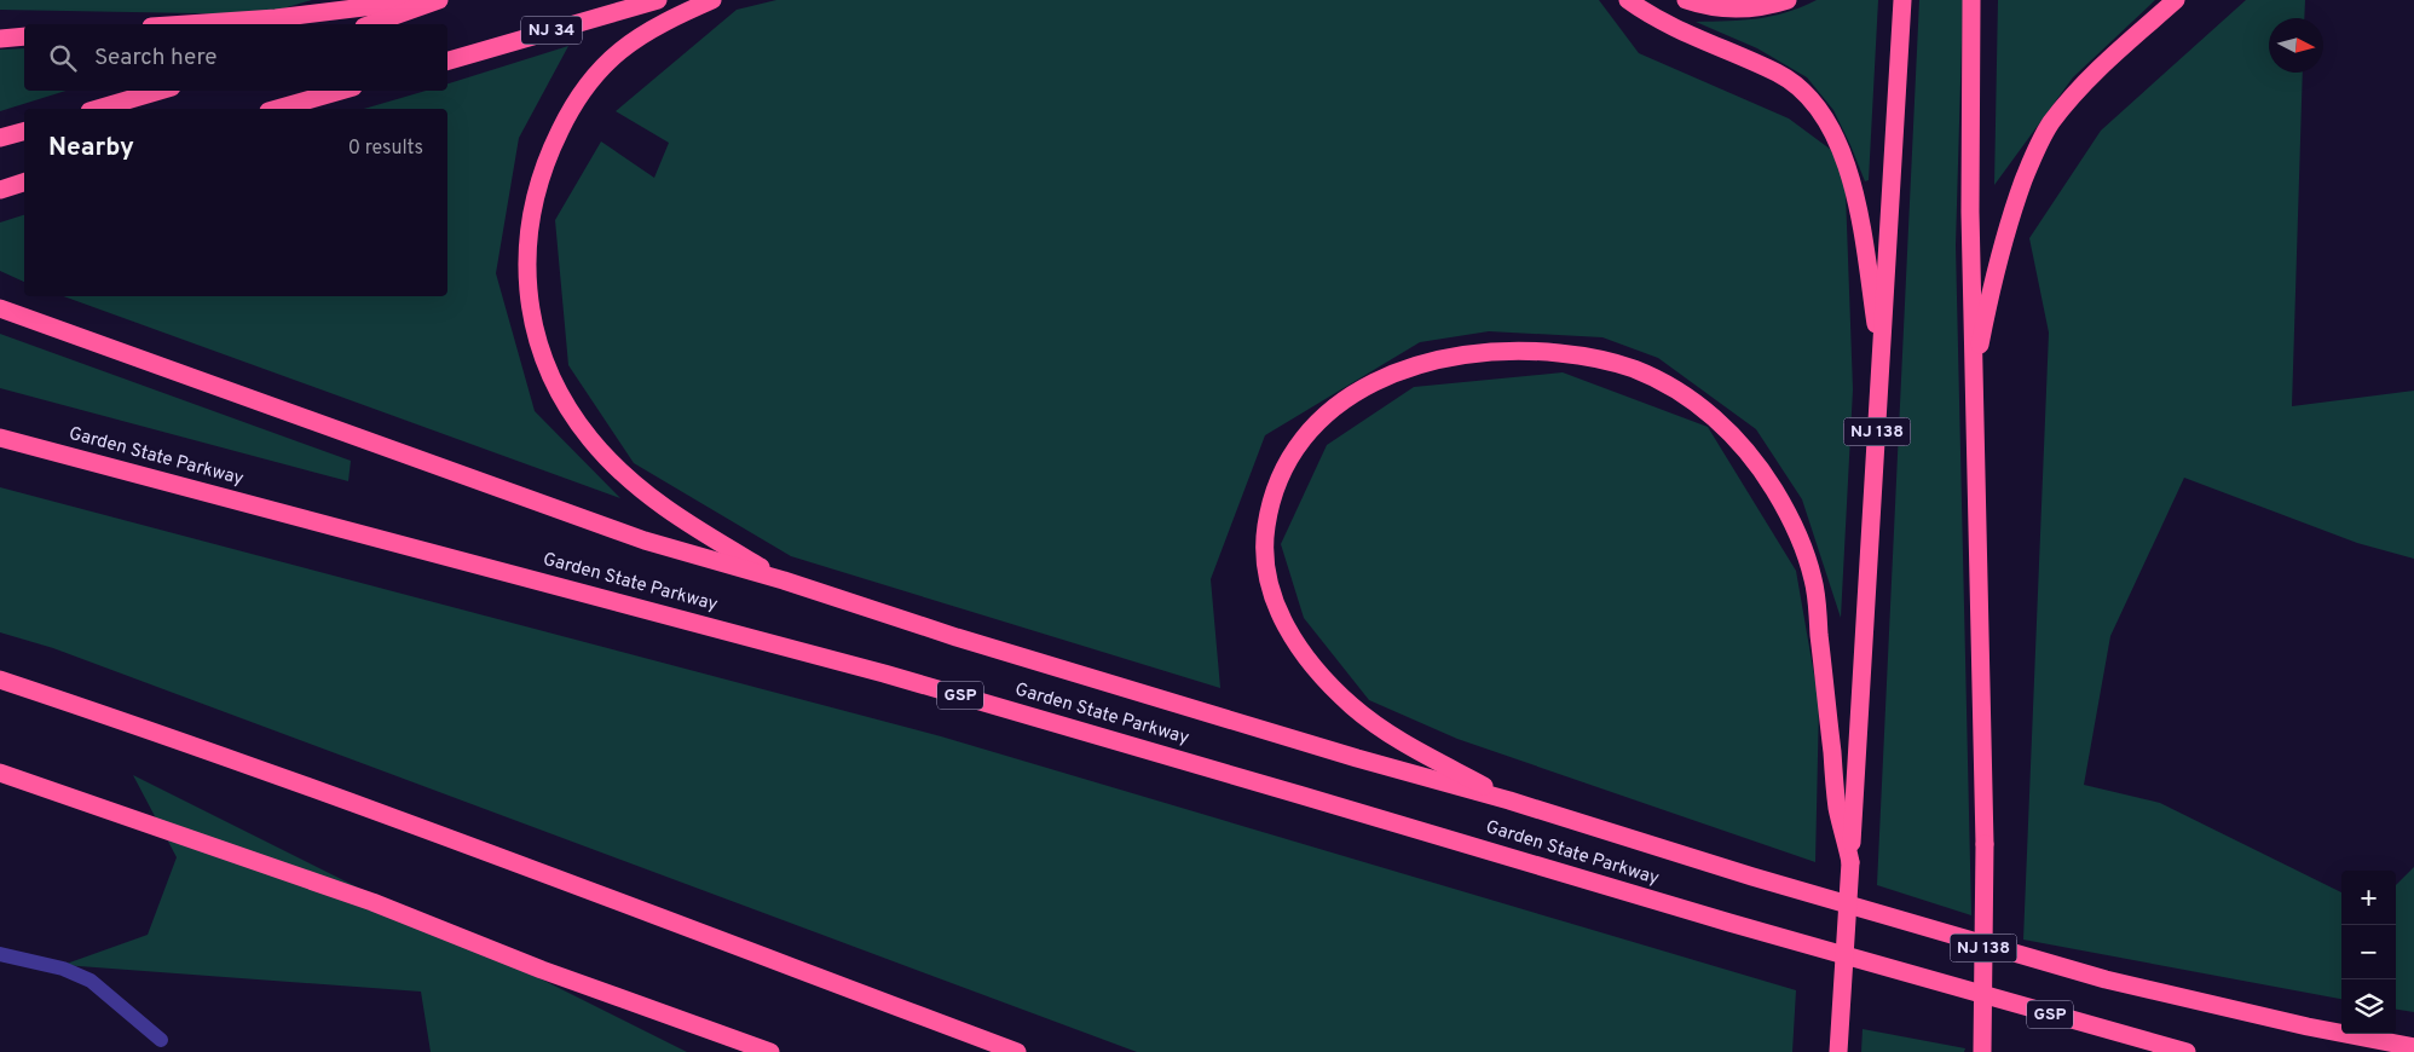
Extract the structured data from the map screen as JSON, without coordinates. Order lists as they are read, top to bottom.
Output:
{
  "streets": {
    "highway": [
      "NJ 34",
      "NJ 138",
      "Garden State Parkway",
      "GSP"
    ]
  },
  "north": "right",
  "page": {
    "search": "Search here",
    "heading": ["Nearby", "0 results"],
    "map_buttons": ["+", "−"]
  }
}
